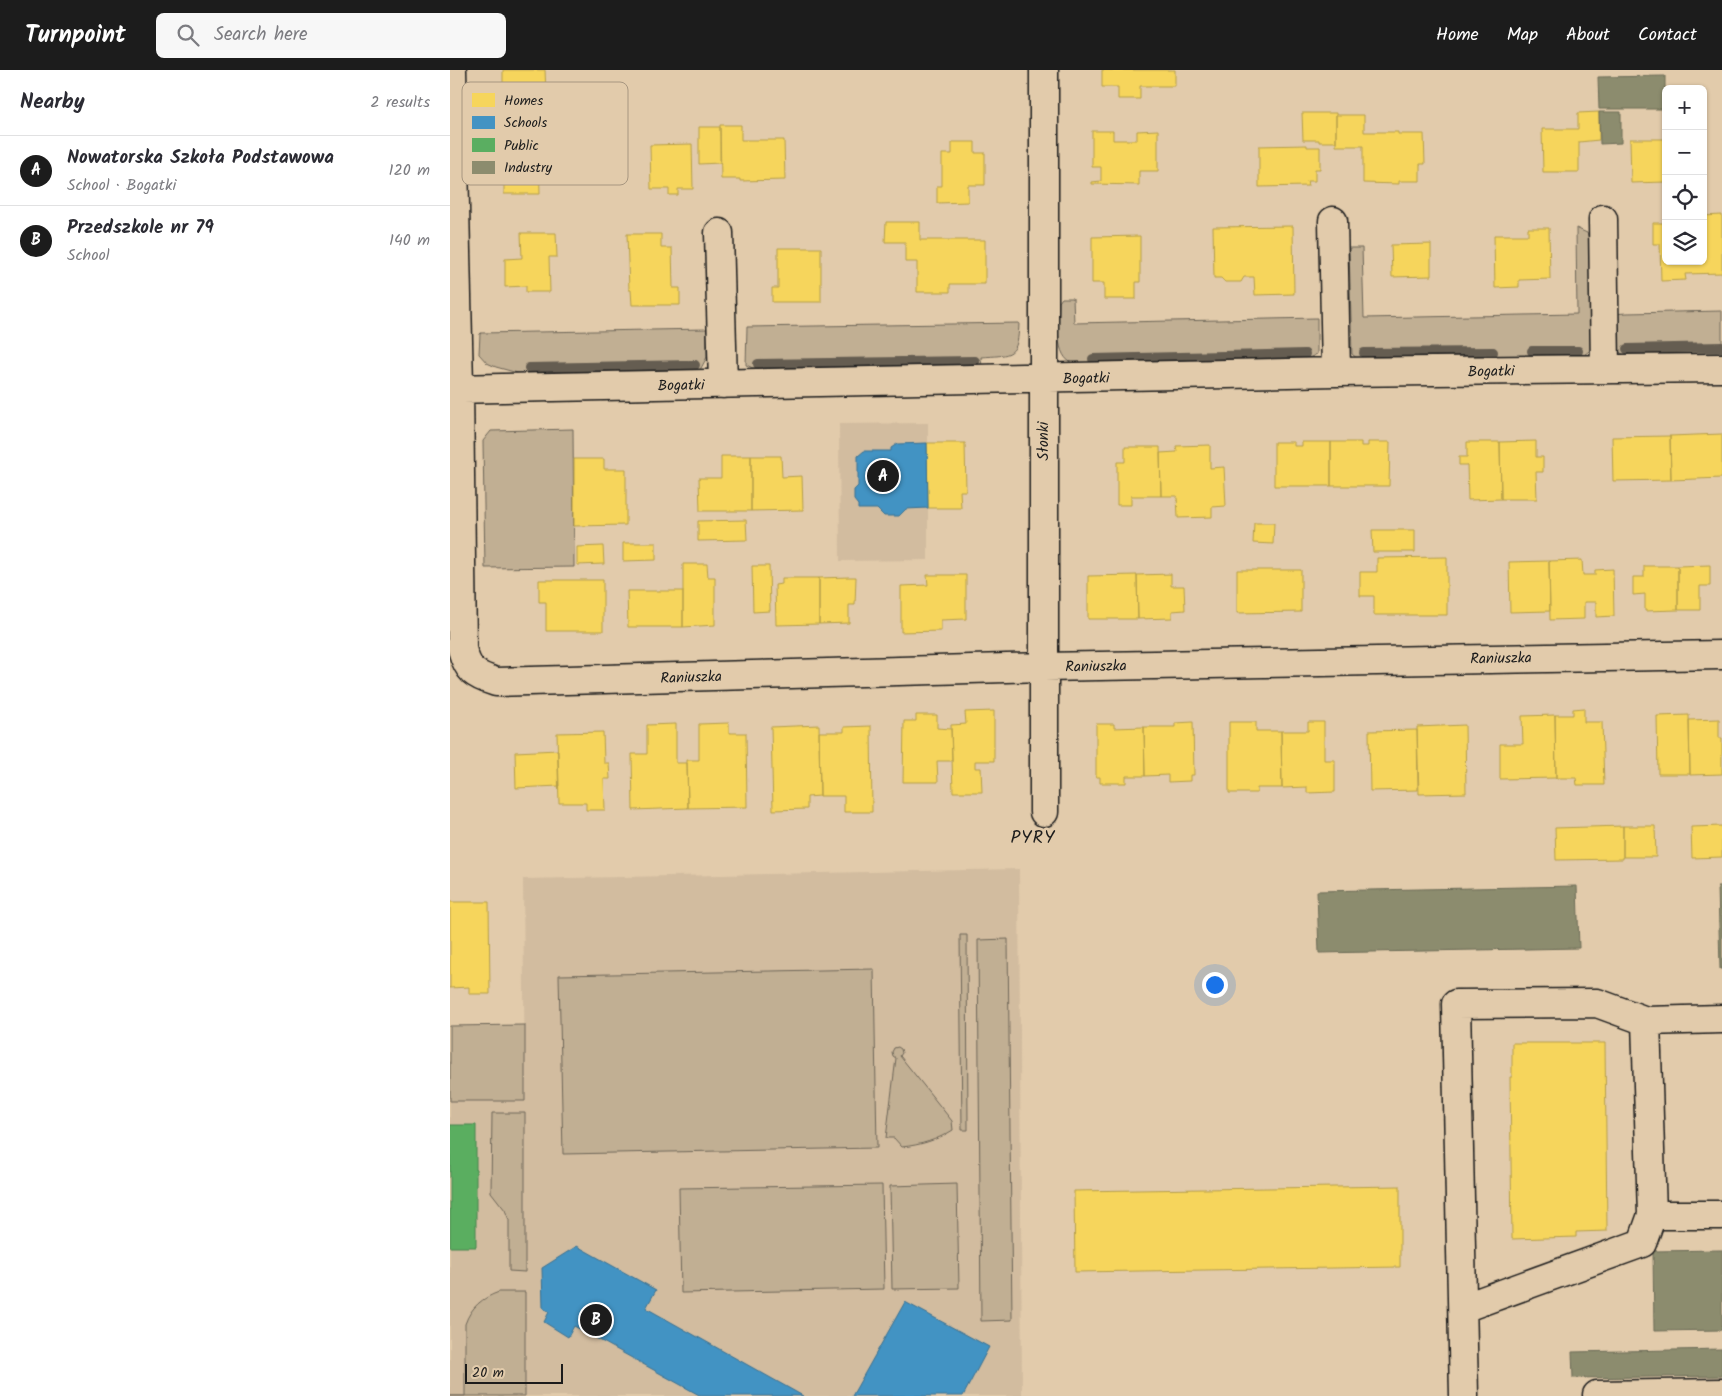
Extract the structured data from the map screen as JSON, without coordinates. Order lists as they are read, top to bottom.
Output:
{
  "streets": {
    "street": ["Bogatki", "Słonki", "Raniuszka"]
  },
  "crossings": [
    ["Bogatki", "Słonki"],
    ["Bogatki", "Raniuszka"],
    ["Słonki", "Raniuszka"]
  ],
  "districts": ["PYRY"],
  "legend": [
    "Homes",
    "Schools",
    "Public",
    "Industry"
  ],
  "scale_bar": "20 m",
  "page": {
    "header": "Turnpoint",
    "search": "Search here",
    "nav": [
      "Home",
      "Map",
      "About",
      "Contact"
    ],
    "heading": ["Nearby", "2 results"],
    "map_buttons": ["+", "−"],
    "list": [
      {
        "mark": "A",
        "name": "Nowatorska Szkoła Podstawowa",
        "note": "School · Bogatki",
        "value": "120 m"
      },
      {
        "mark": "B",
        "name": "Przedszkole nr 79",
        "note": "School",
        "value": "140 m"
      }
    ],
    "pins": ["A", "B"],
    "scale": "20 m"
  }
}
